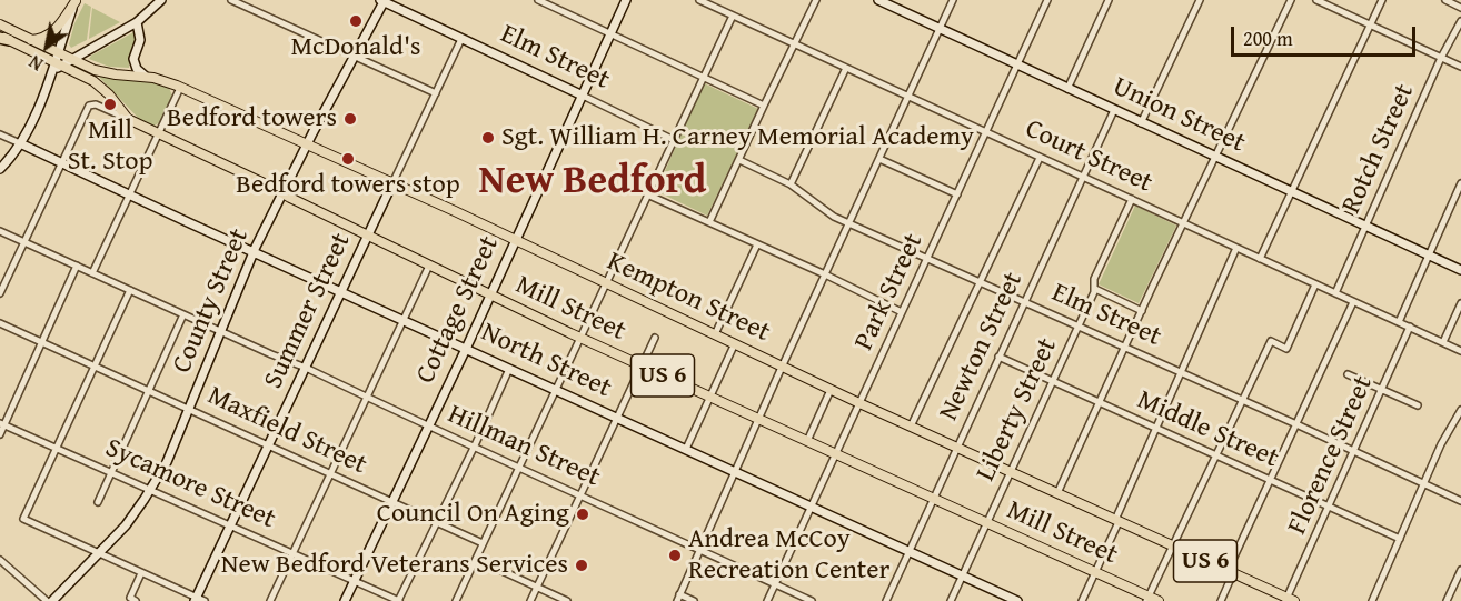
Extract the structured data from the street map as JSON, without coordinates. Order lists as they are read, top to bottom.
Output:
{
  "streets": {
    "main road": [
      "Elm Street",
      "Union Street",
      "Kempton Street",
      "County Street",
      "Mill Street",
      "Cottage Street",
      "Summer Street",
      "North Street",
      "US 6"
    ],
    "street": [
      "Rotch Street",
      "Court Street",
      "Park Street",
      "Newton Street",
      "Liberty Street",
      "Middle Street",
      "Maxfield Street",
      "Hillman Street",
      "Florence Street",
      "Sycamore Street"
    ]
  },
  "crossings": [
    ["Elm Street", "Park Street"],
    ["Elm Street", "County Street"],
    ["Elm Street", "Cottage Street"],
    ["Elm Street", "Summer Street"],
    ["Elm Street", "Newton Street"],
    ["Elm Street", "Liberty Street"],
    ["Elm Street", "Florence Street"],
    ["Union Street", "Rotch Street"],
    ["Union Street", "Park Street"],
    ["Union Street", "Newton Street"],
    ["Rotch Street", "Court Street"],
    ["Court Street", "Park Street"],
    ["Court Street", "Newton Street"],
    ["Court Street", "Liberty Street"],
    ["Court Street", "Florence Street"],
    ["Park Street", "Kempton Street"],
    ["Park Street", "Mill Street"],
    ["Park Street", "North Street"],
    ["Park Street", "Hillman Street"],
    ["Kempton Street", "County Street"],
    ["Kempton Street", "Mill Street"],
    ["Kempton Street", "Cottage Street"],
    ["Kempton Street", "Summer Street"],
    ["Kempton Street", "Newton Street"],
    ["Kempton Street", "US 6"],
    ["Kempton Street", "Liberty Street"],
    ["Kempton Street", "Florence Street"],
    ["County Street", "Mill Street"],
    ["County Street", "North Street"],
    ["County Street", "Maxfield Street"],
    ["County Street", "Hillman Street"],
    ["County Street", "Sycamore Street"],
    ["Mill Street", "Cottage Street"],
    ["Mill Street", "Summer Street"],
    ["Mill Street", "Newton Street"],
    ["Mill Street", "US 6"],
    ["Mill Street", "Liberty Street"],
    ["Cottage Street", "North Street"],
    ["Cottage Street", "Maxfield Street"],
    ["Cottage Street", "Hillman Street"],
    ["Cottage Street", "Sycamore Street"],
    ["Summer Street", "North Street"],
    ["Summer Street", "Maxfield Street"],
    ["Summer Street", "Hillman Street"],
    ["Summer Street", "Sycamore Street"],
    ["Newton Street", "North Street"],
    ["Newton Street", "Middle Street"],
    ["North Street", "Liberty Street"],
    ["Liberty Street", "Middle Street"],
    ["Middle Street", "Florence Street"]
  ],
  "districts": ["New Bedford"],
  "places": [
    "McDonald's",
    "Mill St. Stop",
    "Bedford towers",
    "Sgt. William H. Carney Memorial Academy",
    "Bedford towers stop",
    "Council On Aging",
    "Andrea McCoy Recreation Center",
    "New Bedford Veterans Services"
  ],
  "scale_bar": "200 m",
  "north": "bottom left"
}
